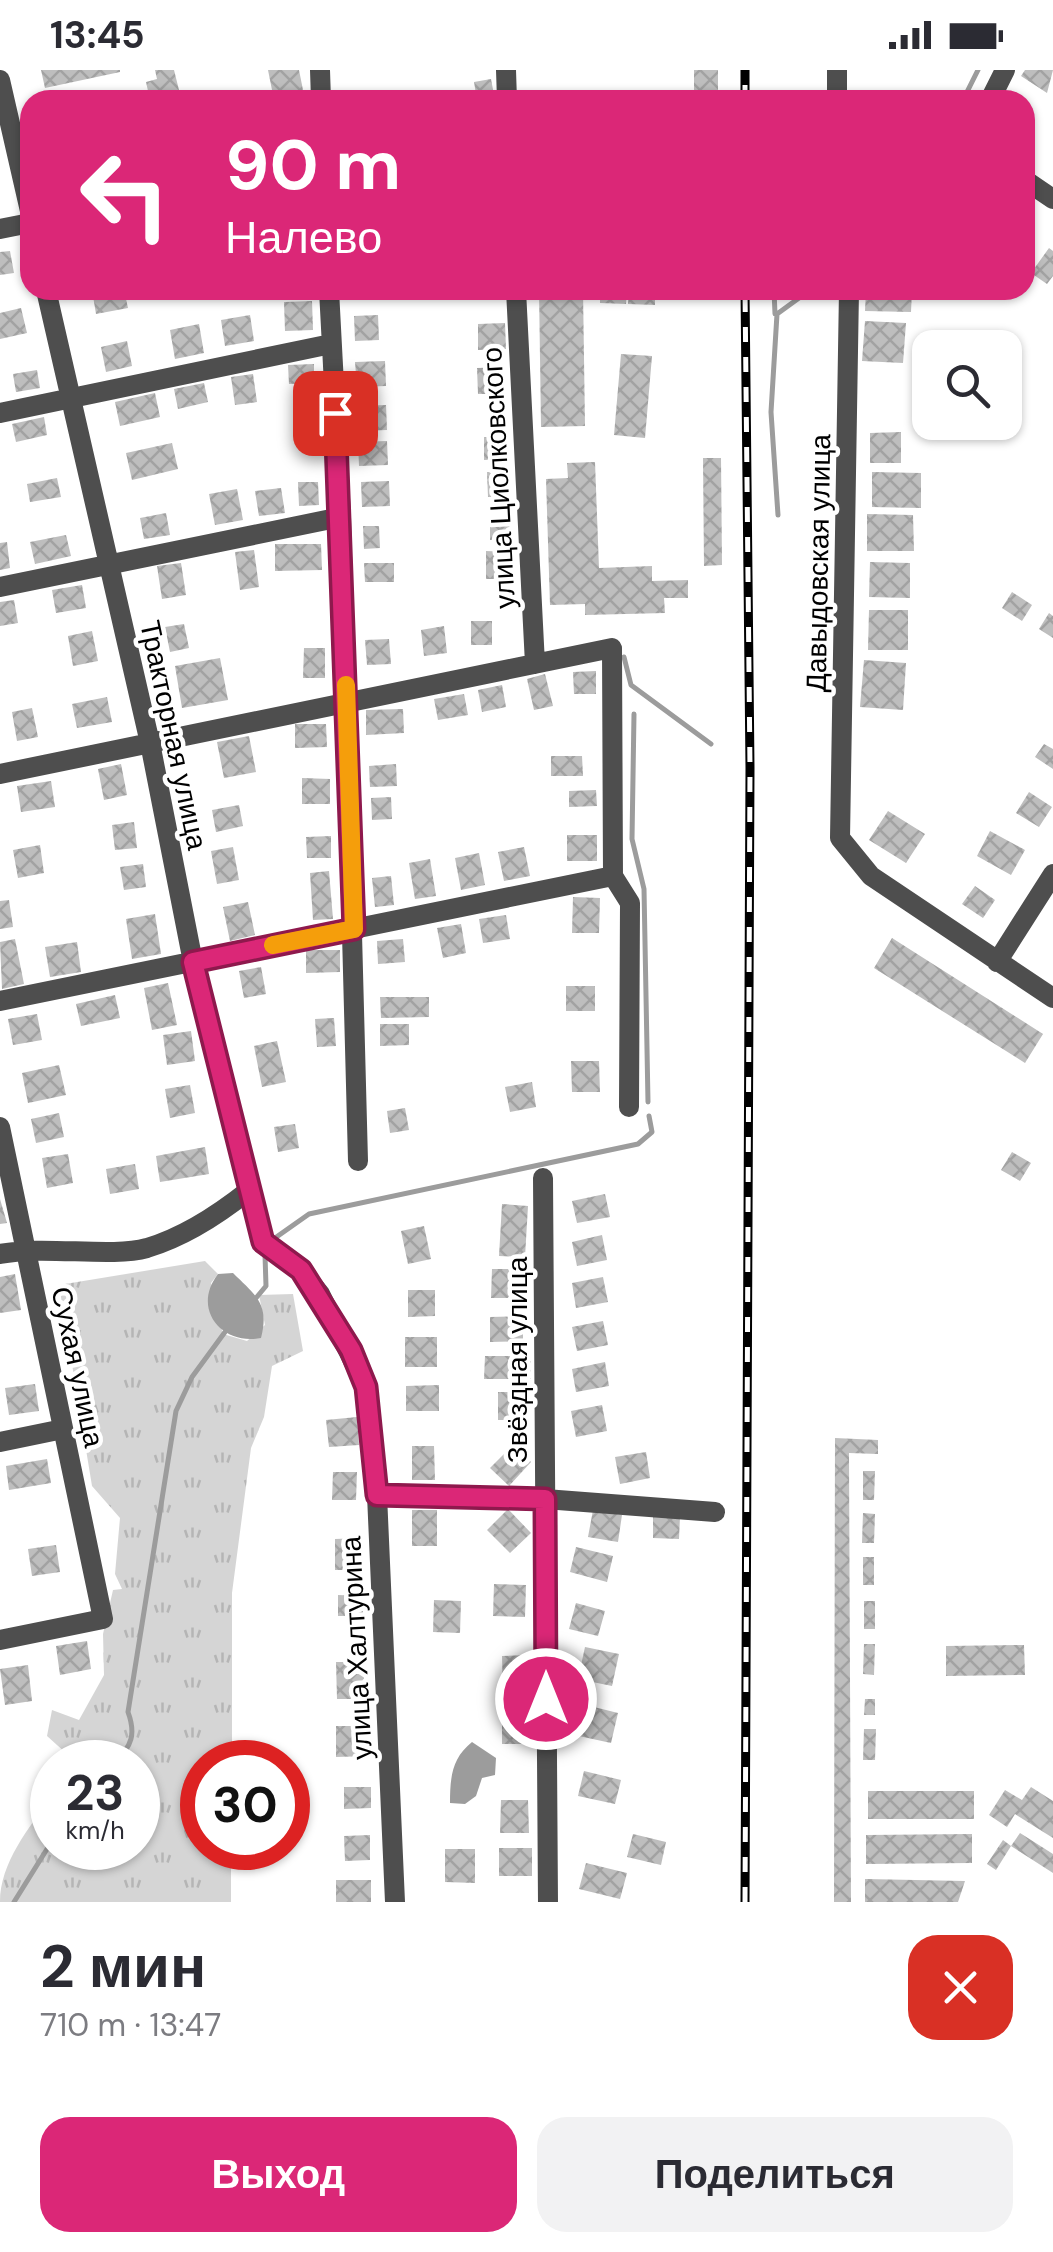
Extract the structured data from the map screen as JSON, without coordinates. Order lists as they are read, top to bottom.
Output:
{
  "streets": {
    "street": [
      "улица Циолковского",
      "Давыдовская улица",
      "Тракторная улица",
      "Звёздная улица",
      "Сухая улица",
      "улица Халтурина"
    ]
  },
  "crossings": [
    ["Тракторная улица", "улица Халтурина"]
  ],
  "page": {
    "status": "13:45",
    "turn": ["90 m", "Налево"],
    "speed": "23 km/h",
    "limit": "30",
    "heading": ["2 мин", "710 m · 13:47"],
    "buttons": ["Выход", "Поделиться"]
  }
}
